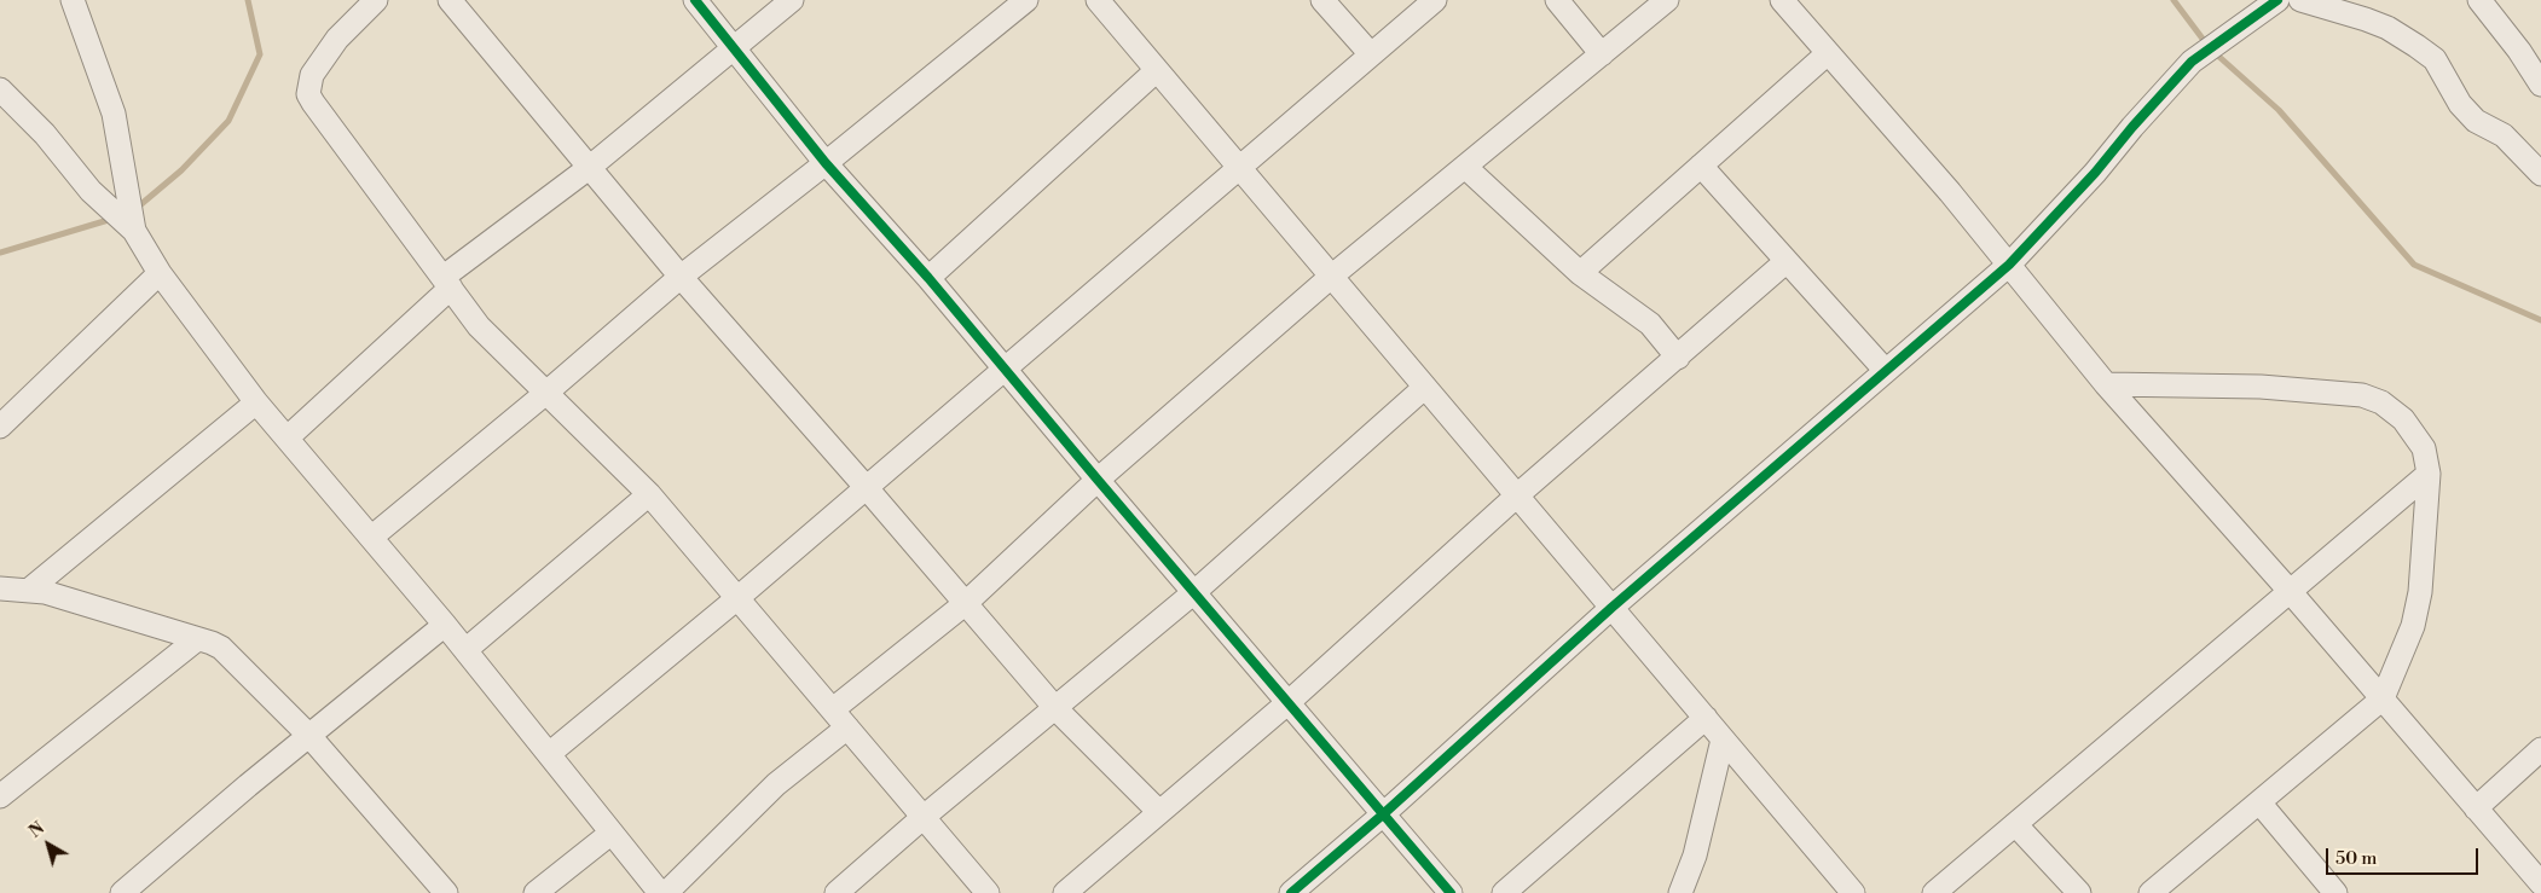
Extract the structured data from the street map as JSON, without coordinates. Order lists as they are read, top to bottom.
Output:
{
  "scale_bar": "50 m",
  "north": "top left"
}
